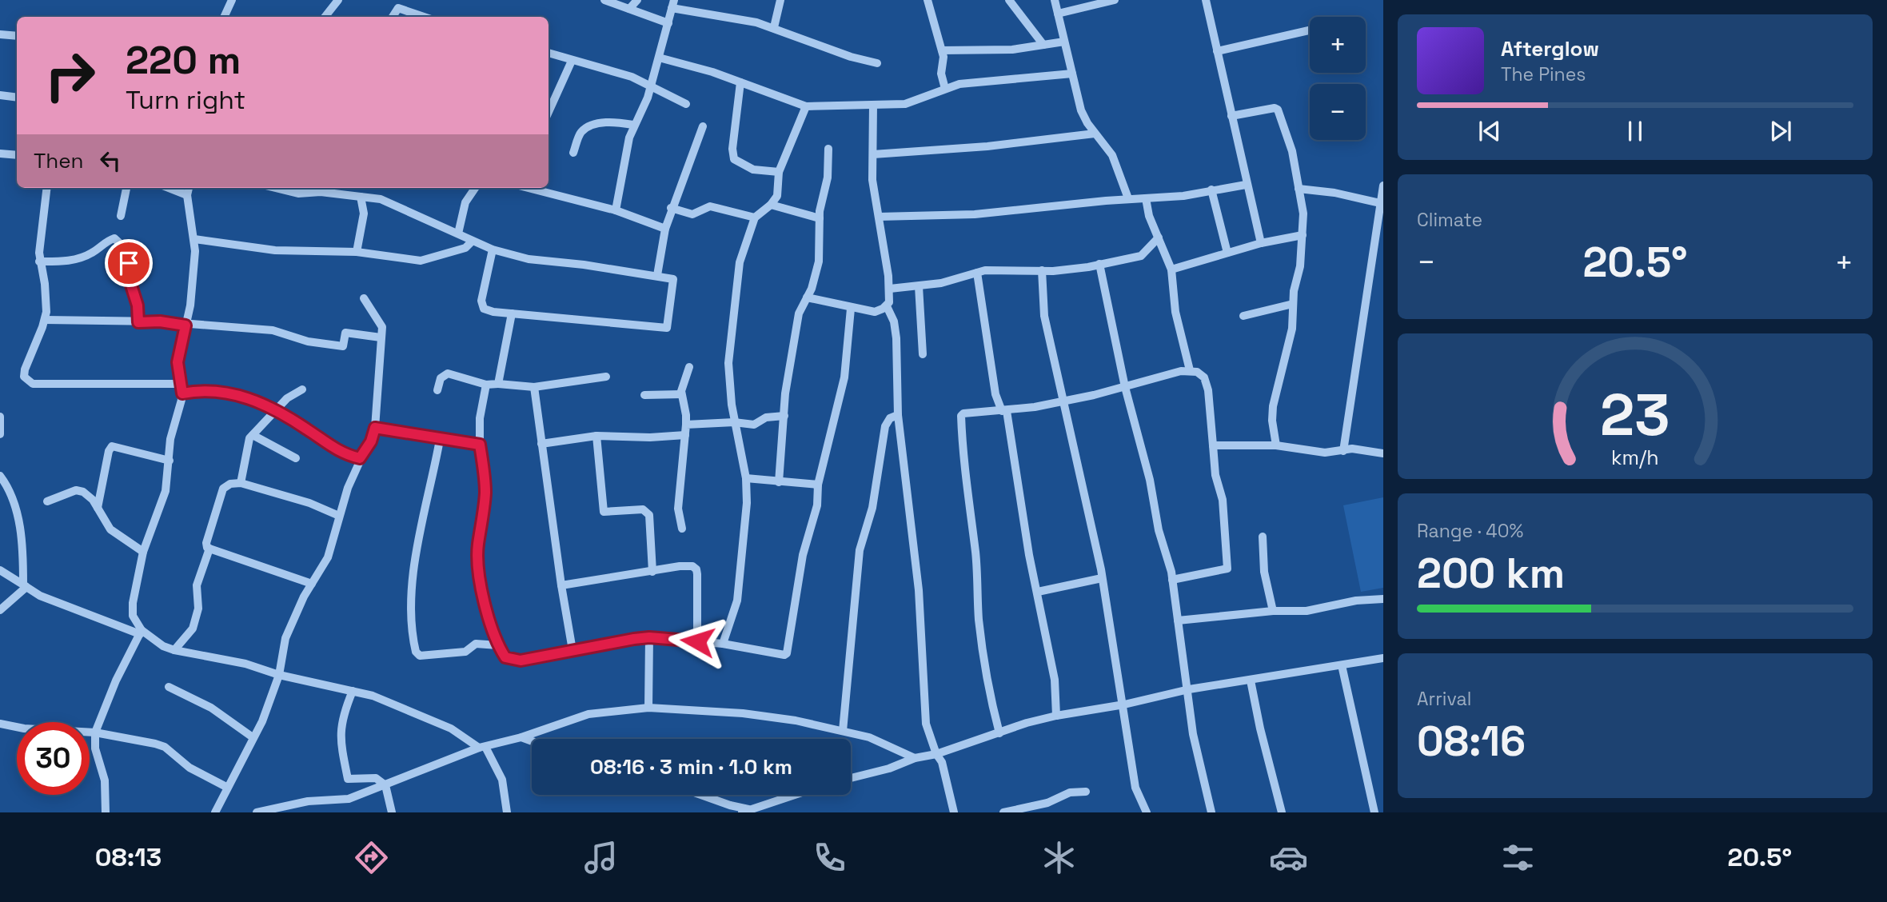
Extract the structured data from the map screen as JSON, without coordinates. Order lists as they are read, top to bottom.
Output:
{
  "page": {
    "map_buttons": ["+", "−"],
    "turn": ["220 m", "Turn right"],
    "song": ["Afterglow", "The Pines"],
    "then": "Then",
    "tile": [
      "Climate",
      ["Range · 40%", "200 km"],
      ["Arrival", "08:16"]
    ],
    "heat": ["−", "20.5°", "+"],
    "limit": "30",
    "trip": "08:16 · 3 min · 1.0 km",
    "tabs": ["08:13", "20.5°"],
    "gauge": ["23", "km/h"]
  }
}
